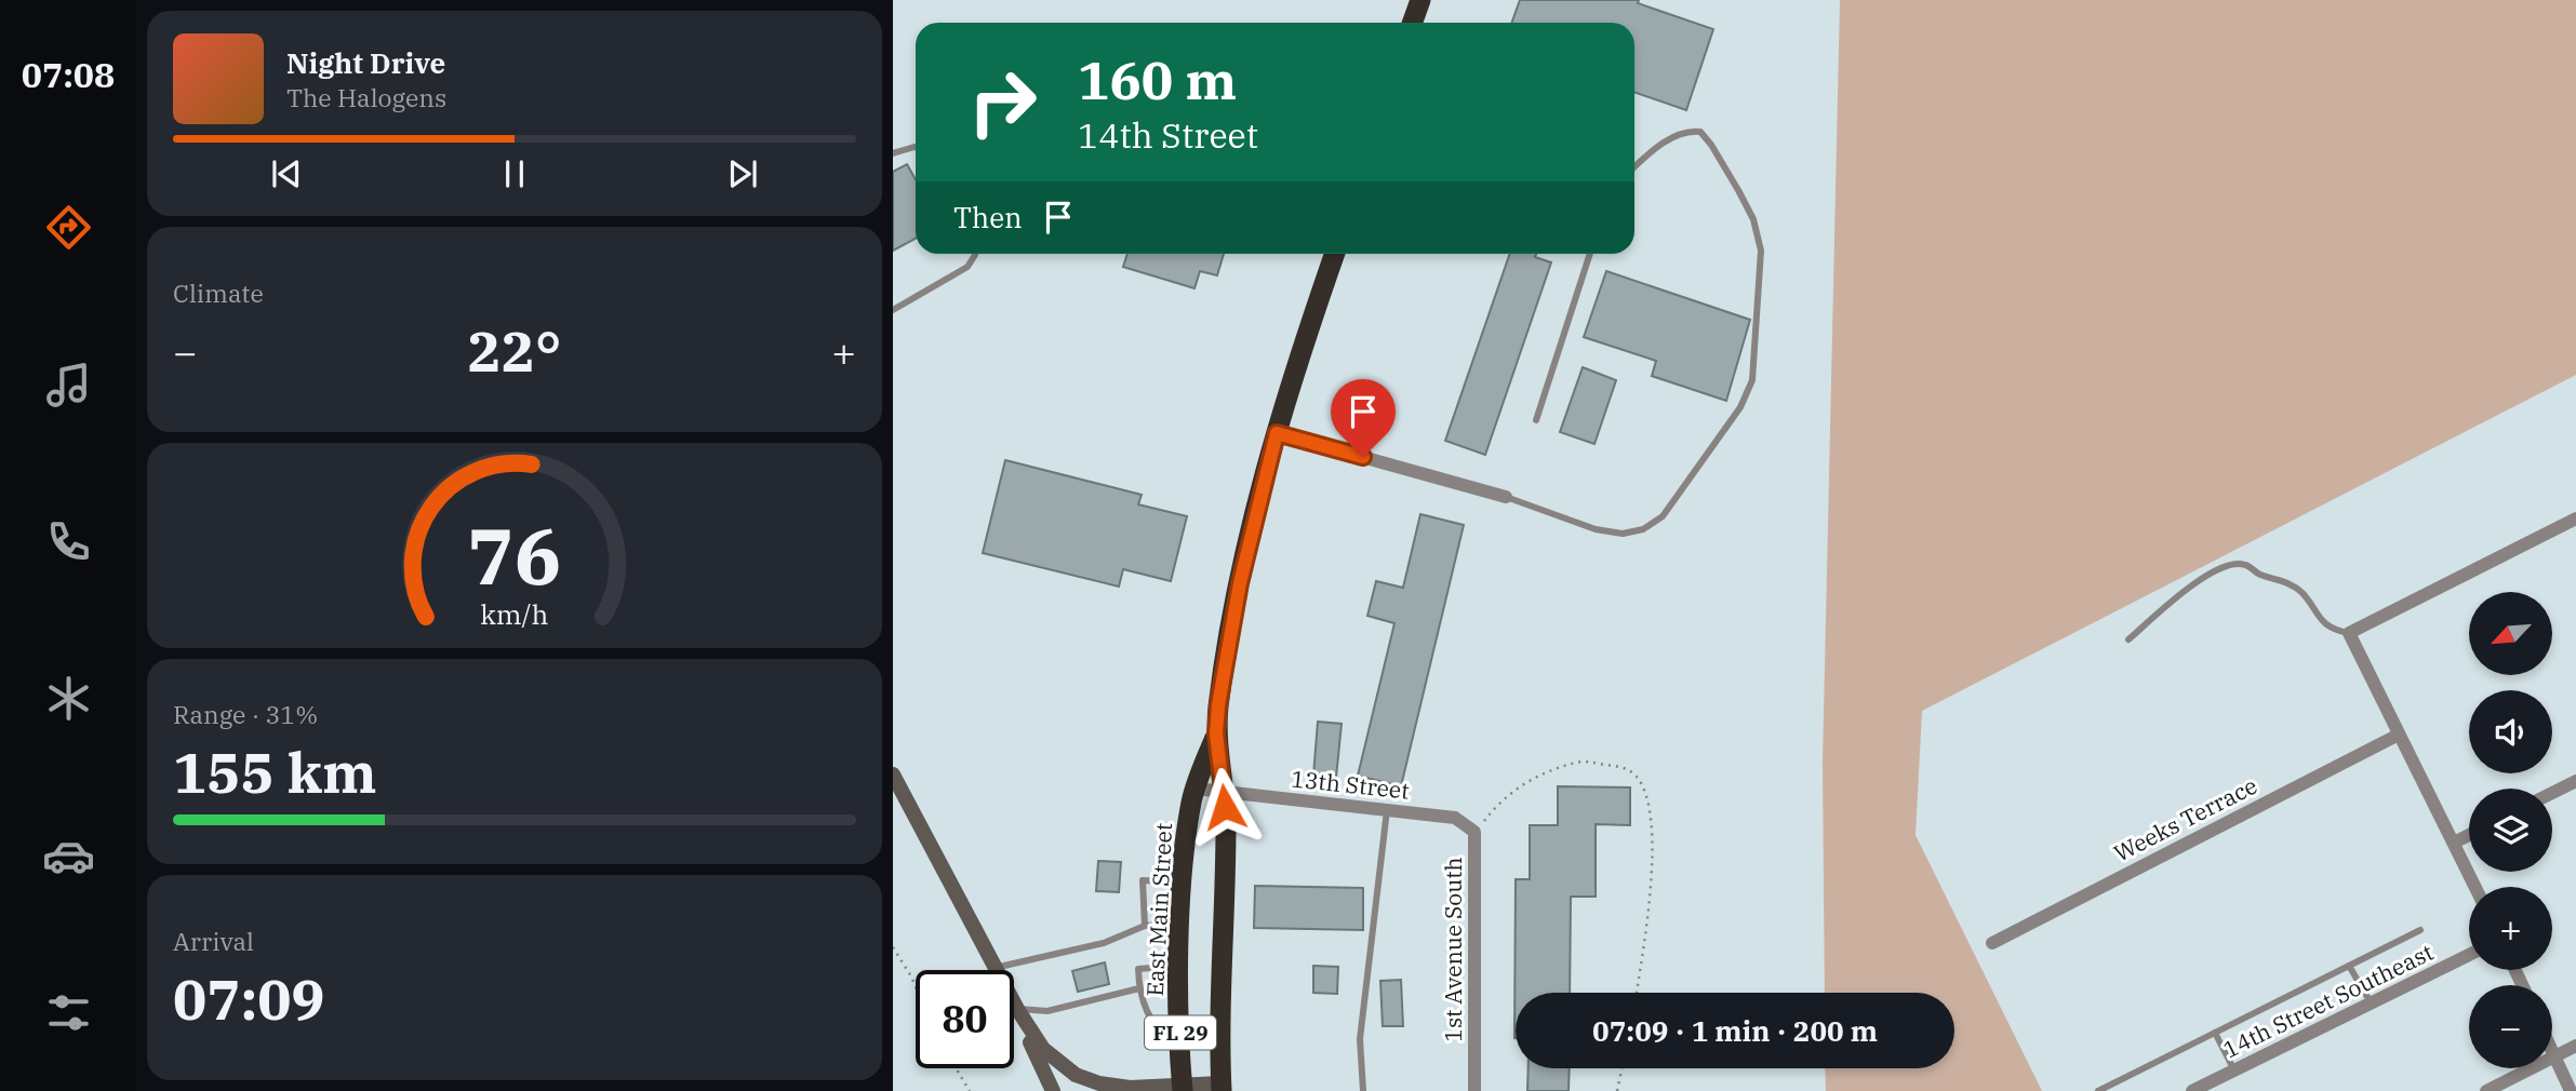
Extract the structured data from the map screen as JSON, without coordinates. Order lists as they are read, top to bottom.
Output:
{
  "streets": {
    "highway": ["East Main Street", "FL 29"],
    "street": [
      "13th Street",
      "Weeks Terrace",
      "1st Avenue South",
      "14th Street Southeast"
    ]
  },
  "crossings": [
    ["13th Street", "East Main Street"],
    ["13th Street", "1st Avenue South"]
  ],
  "north": "bottom left",
  "page": {
    "tabs": "07:08",
    "turn": ["160 m", "14th Street"],
    "song": ["Night Drive", "The Halogens"],
    "then": "Then",
    "tile": [
      "Climate",
      ["Range · 31%", "155 km"],
      ["Arrival", "07:09"]
    ],
    "heat": ["−", "22°", "+"],
    "map_buttons": ["+", "−"],
    "limit": "80",
    "trip": "07:09 · 1 min · 200 m",
    "gauge": ["76", "km/h"]
  }
}
